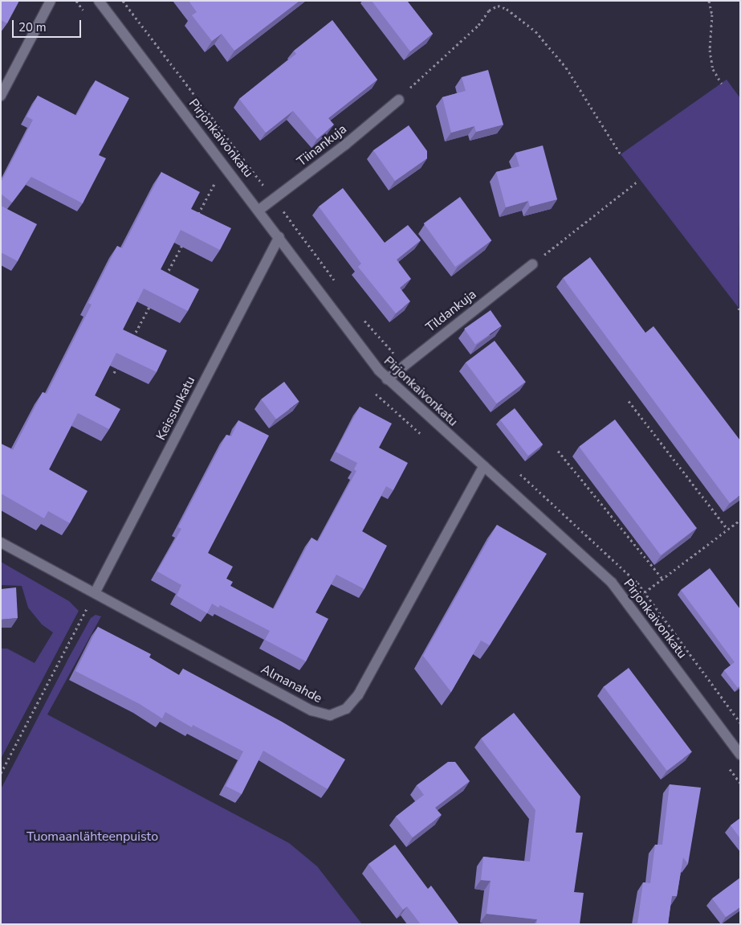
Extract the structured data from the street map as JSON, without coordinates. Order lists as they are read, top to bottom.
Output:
{
  "streets": {
    "street": [
      "Pirjonkaivonkatu",
      "Tiinankuja",
      "Tildankuja",
      "Keissunkatu",
      "Almanahde"
    ]
  },
  "crossings": [
    ["Pirjonkaivonkatu", "Tiinankuja"],
    ["Pirjonkaivonkatu", "Tildankuja"],
    ["Pirjonkaivonkatu", "Keissunkatu"],
    ["Pirjonkaivonkatu", "Almanahde"],
    ["Keissunkatu", "Almanahde"]
  ],
  "parks": ["Tuomaanlähteenpuisto"],
  "scale_bar": "20 m"
}
